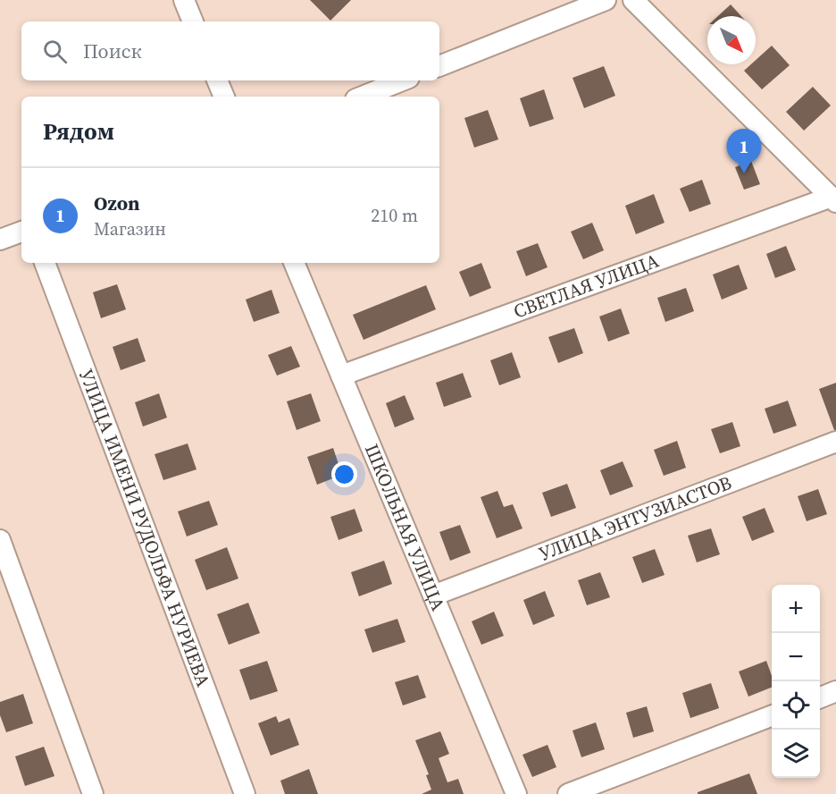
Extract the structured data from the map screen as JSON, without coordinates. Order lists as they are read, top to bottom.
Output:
{
  "streets": {
    "street": [
      "СВЕТЛАЯ УЛИЦА",
      "УЛИЦА ЭНТУЗИАСТОВ",
      "УЛИЦА ИМЕНИ РУДОЛЬФА НУРИЕВА",
      "ШКОЛЬНАЯ УЛИЦА"
    ]
  },
  "crossings": [
    ["СВЕТЛАЯ УЛИЦА", "ШКОЛЬНАЯ УЛИЦА"],
    ["УЛИЦА ЭНТУЗИАСТОВ", "ШКОЛЬНАЯ УЛИЦА"]
  ],
  "north": "bottom right",
  "page": {
    "search": "Поиск",
    "heading": "Рядом",
    "pins": "1",
    "list": [
      {
        "mark": "1",
        "name": "Ozon",
        "note": "Магазин",
        "value": "210 m"
      }
    ],
    "map_buttons": ["+", "−"]
  }
}
